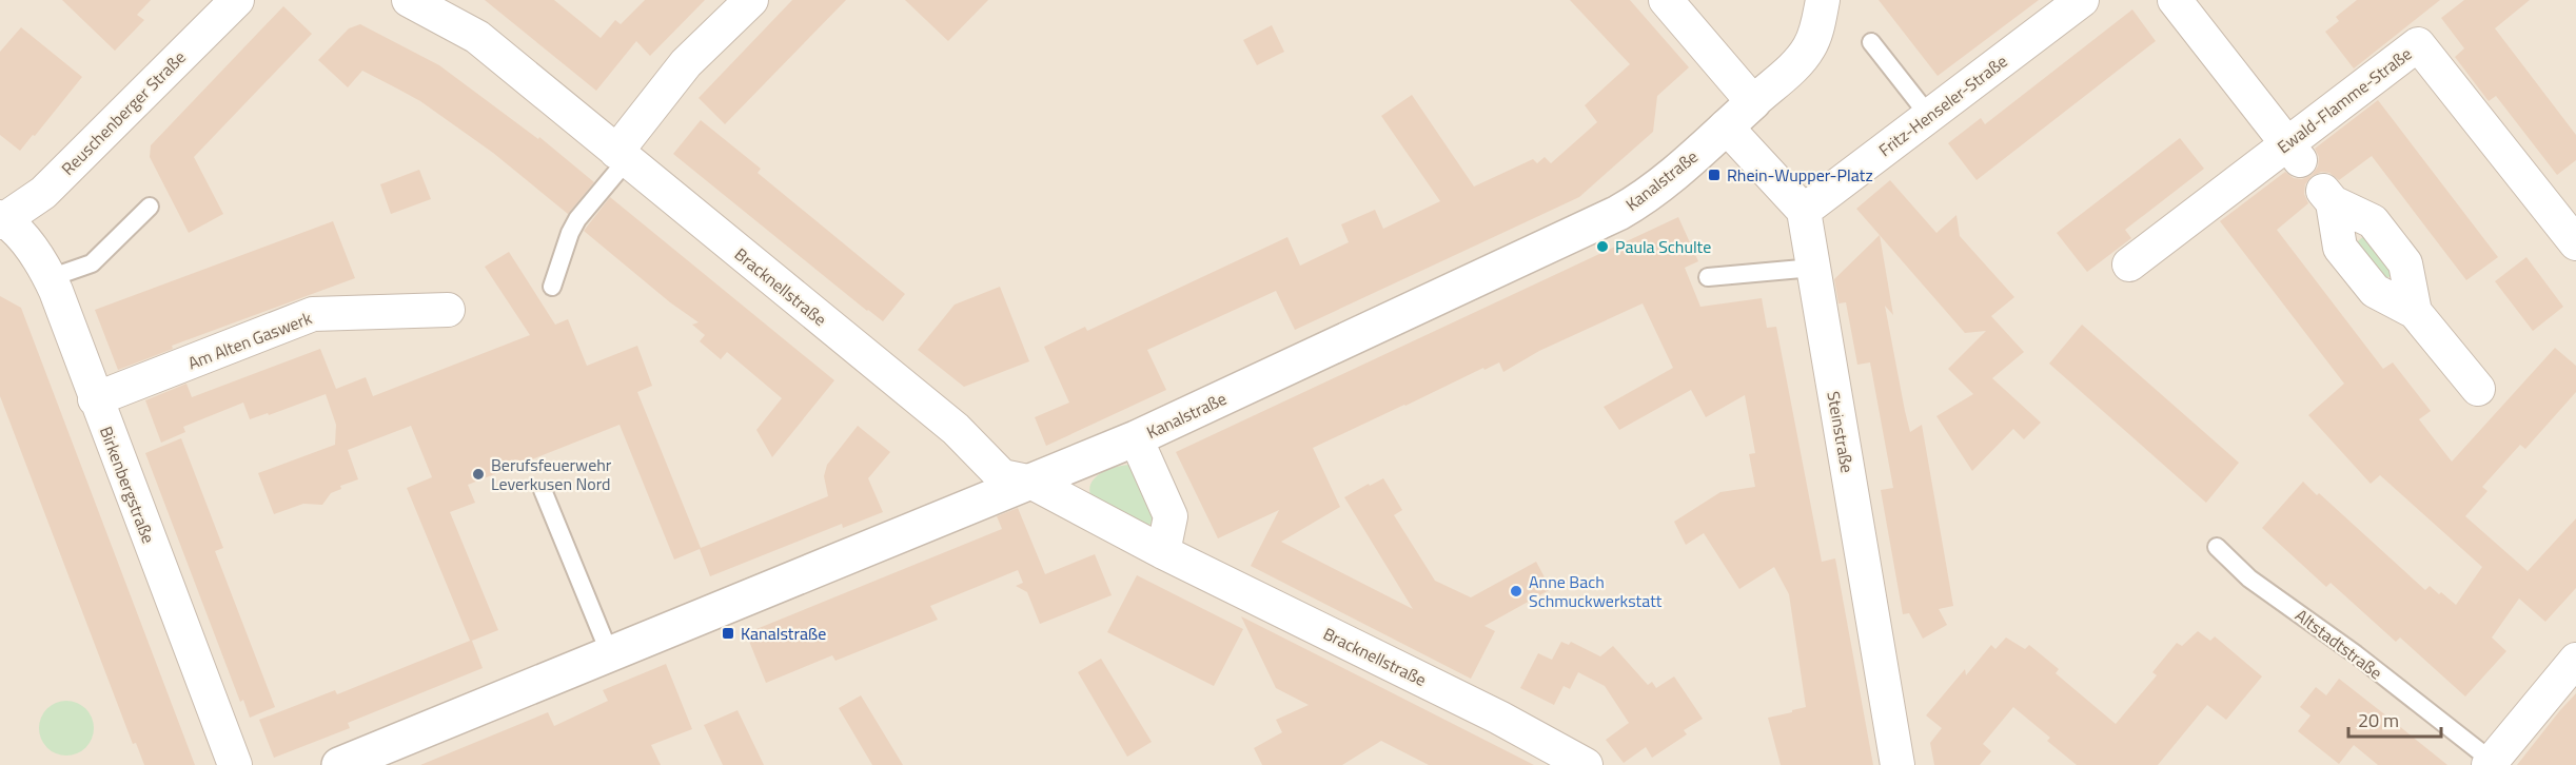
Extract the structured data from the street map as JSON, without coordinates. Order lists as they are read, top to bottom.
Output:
{
  "streets": {
    "street": [
      "Ewald-Flamme-Straße",
      "Fritz-Henseler-Straße",
      "Reuschenberger Straße",
      "Kanalstraße",
      "Bracknellstraße",
      "Am Alten Gaswerk",
      "Steinstraße",
      "Birkenbergstraße",
      "Altstadtstraße"
    ]
  },
  "crossings": [
    ["Fritz-Henseler-Straße", "Steinstraße"],
    ["Reuschenberger Straße", "Birkenbergstraße"],
    ["Kanalstraße", "Bracknellstraße"],
    ["Am Alten Gaswerk", "Birkenbergstraße"]
  ],
  "places": {
    "transit": ["Rhein-Wupper-Platz", "Kanalstraße"],
    "other": ["Paula Schulte", "Berufsfeuerwehr Leverkusen Nord", "Anne Bach Schmuckwerkstatt"]
  },
  "scale_bar": "20 m"
}
